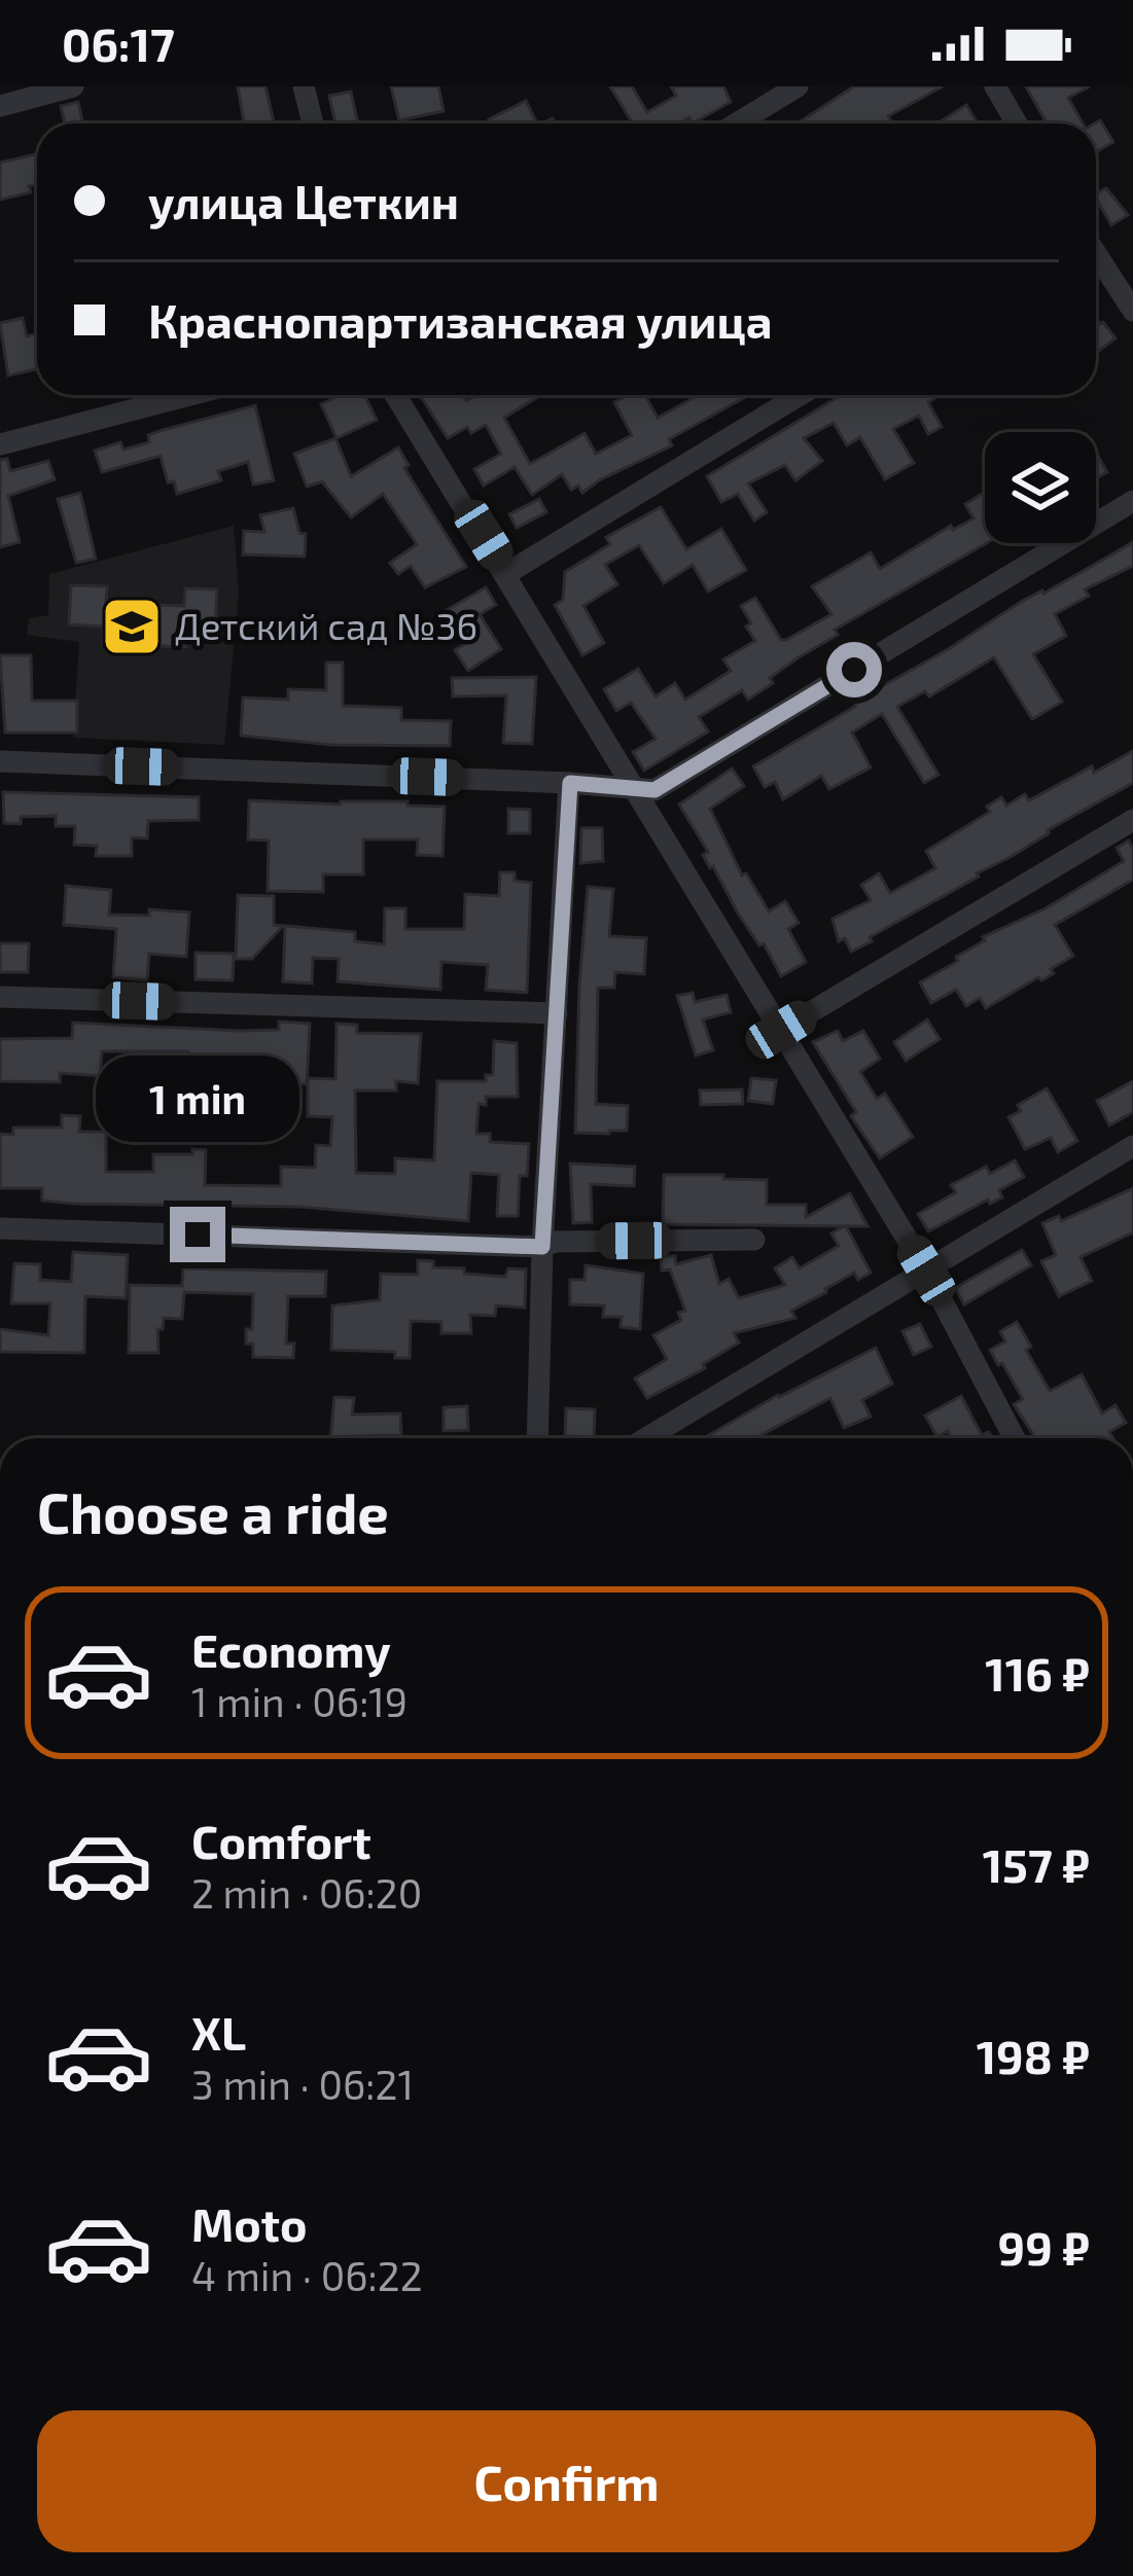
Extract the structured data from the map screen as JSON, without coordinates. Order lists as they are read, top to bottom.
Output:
{
  "places": {
    "school or university": ["Детский сад №36"]
  },
  "page": {
    "status": "06:17",
    "banner": ["улица Цеткин", "Краснопартизанская улица"],
    "bubble": "1 min",
    "heading": "Choose a ride",
    "list": [
      {
        "name": "Economy",
        "note": "1 min · 06:19",
        "value": "116 ₽"
      },
      {
        "name": "Comfort",
        "note": "2 min · 06:20",
        "value": "157 ₽"
      },
      {
        "name": "XL",
        "note": "3 min · 06:21",
        "value": "198 ₽"
      },
      {
        "name": "Moto",
        "note": "4 min · 06:22",
        "value": "99 ₽"
      }
    ],
    "buttons": "Confirm"
  }
}
